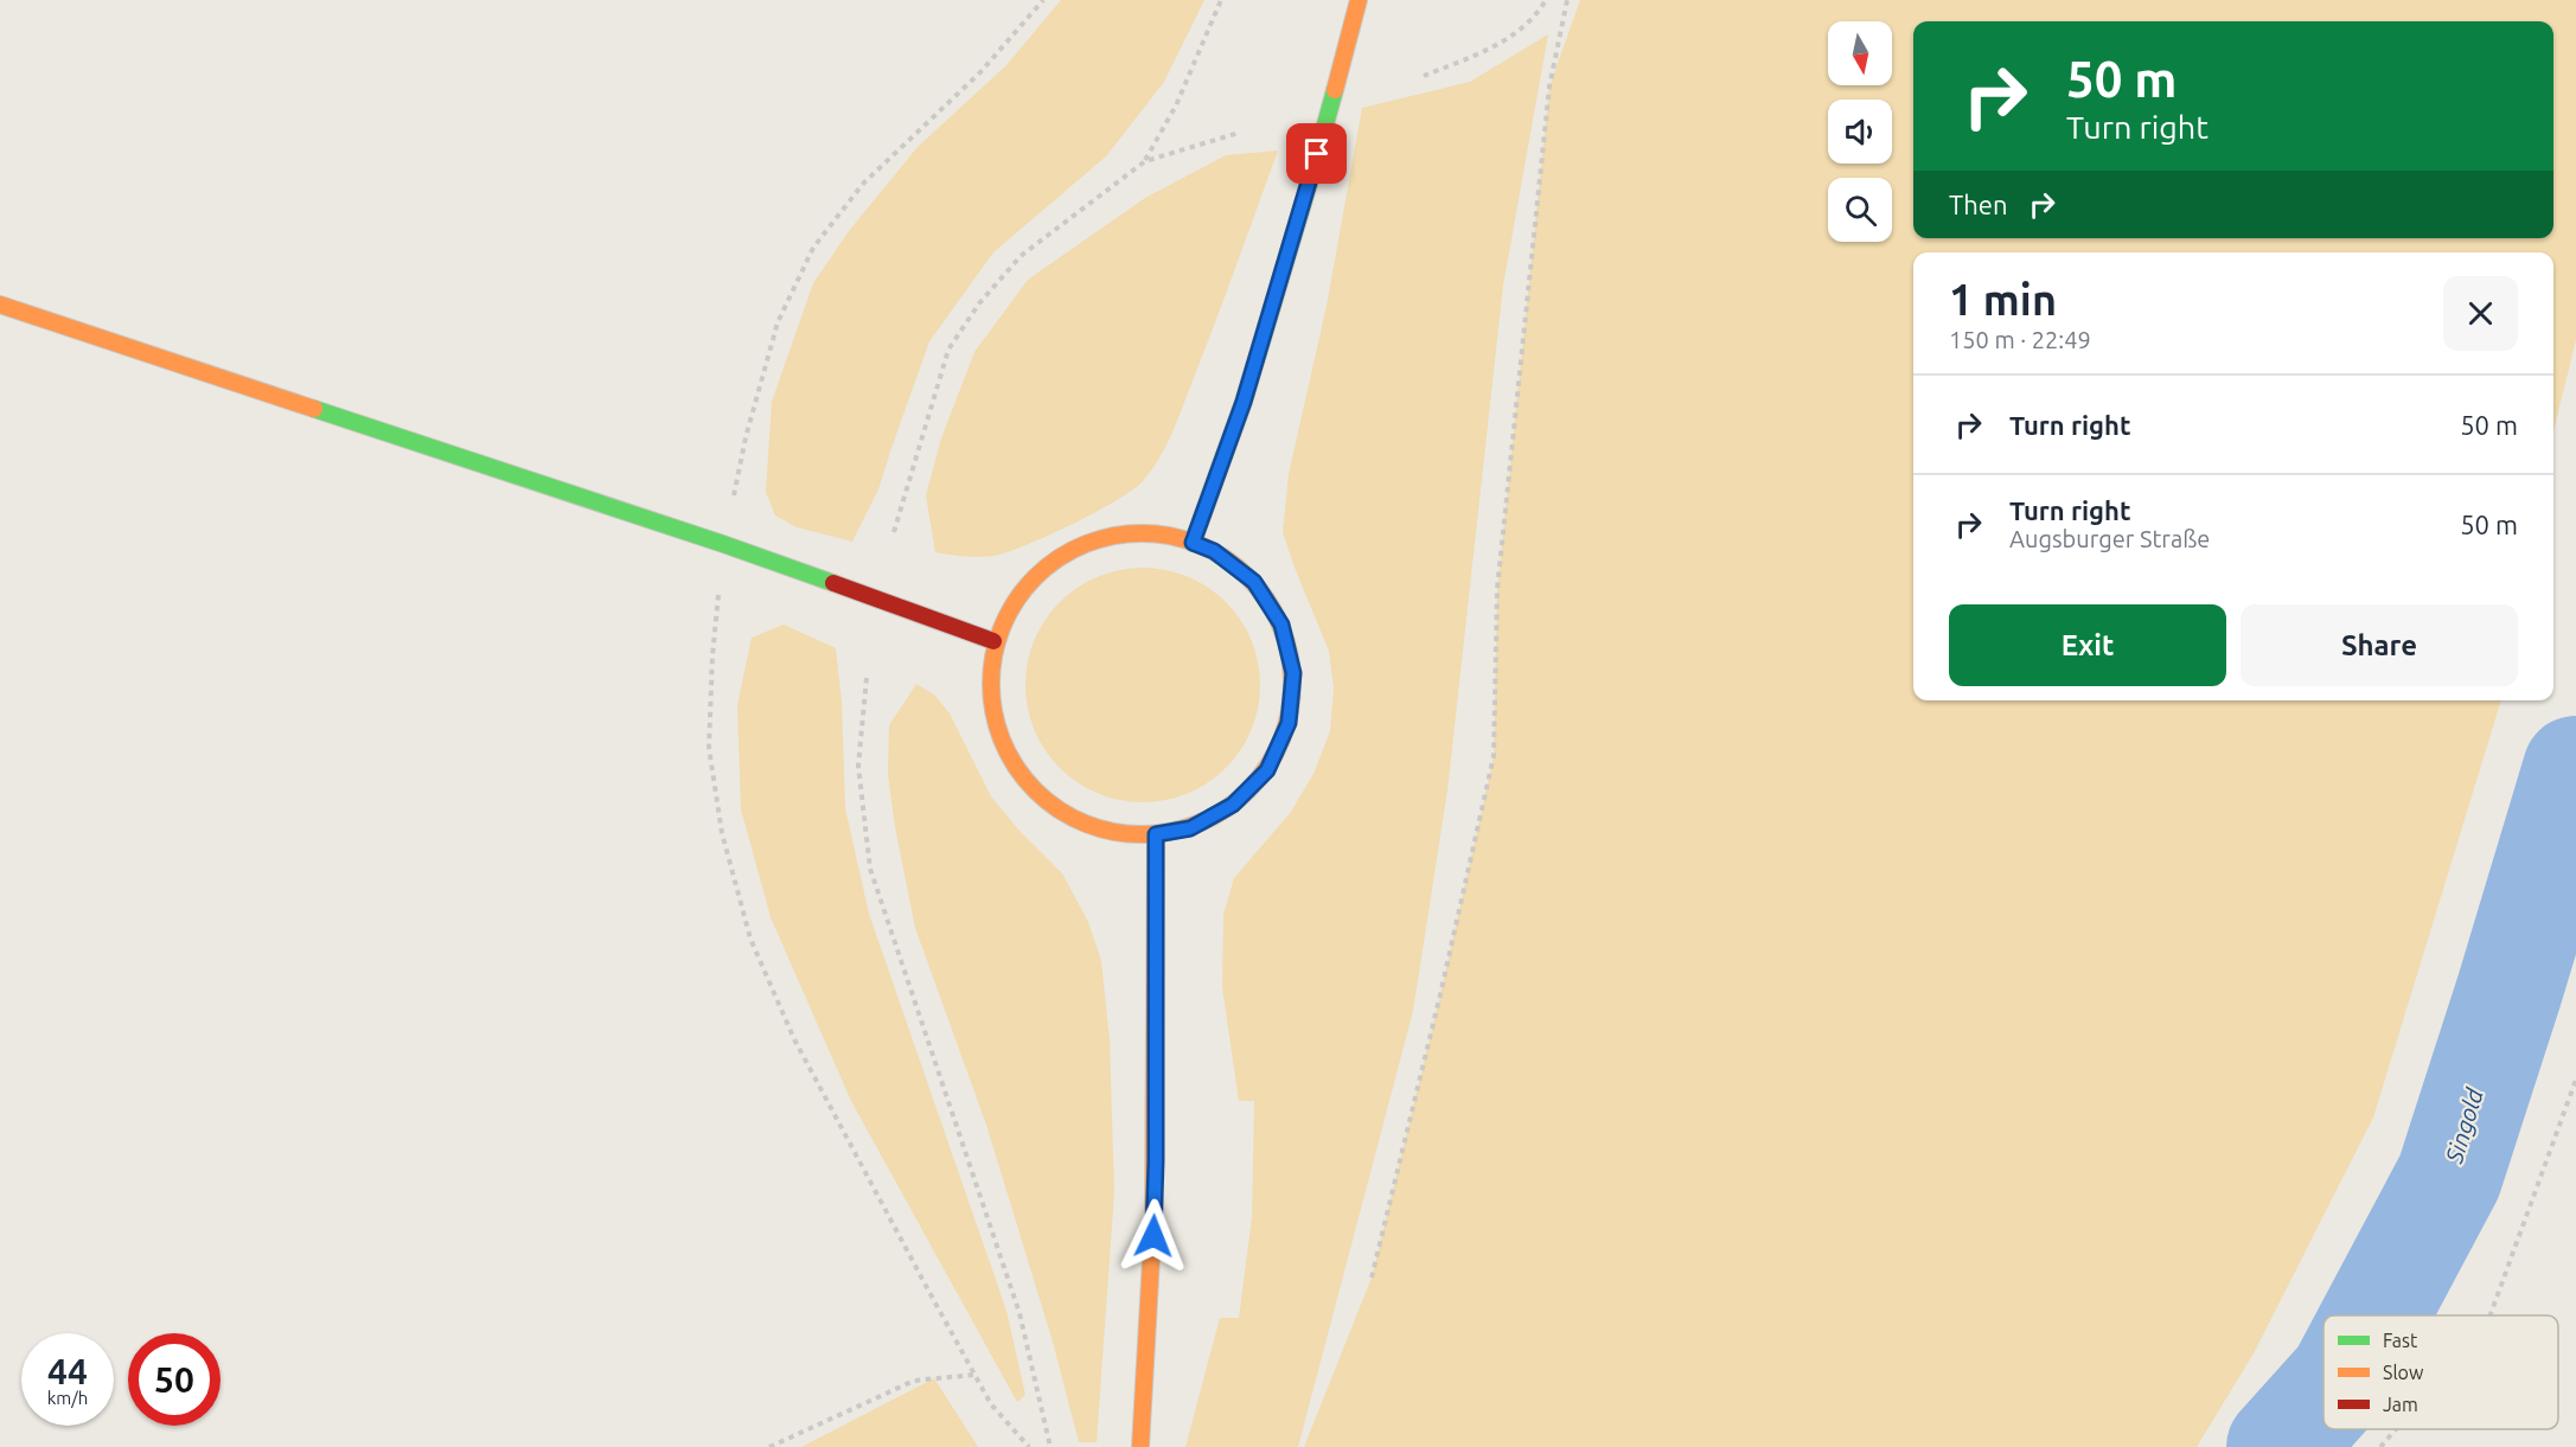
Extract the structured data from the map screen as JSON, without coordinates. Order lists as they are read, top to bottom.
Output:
{
  "water": ["Singold"],
  "legend": ["Fast", "Slow", "Jam"],
  "north": "bottom",
  "page": {
    "turn": ["50 m", "Turn right"],
    "then": "Then",
    "heading": ["1 min", "150 m · 22:49"],
    "list": [
      {
        "name": "Turn right",
        "value": "50 m"
      },
      {
        "name": "Turn right",
        "note": "Augsburger Straße",
        "value": "50 m"
      }
    ],
    "buttons": ["Exit", "Share"],
    "speed": "44 km/h",
    "limit": "50"
  }
}
